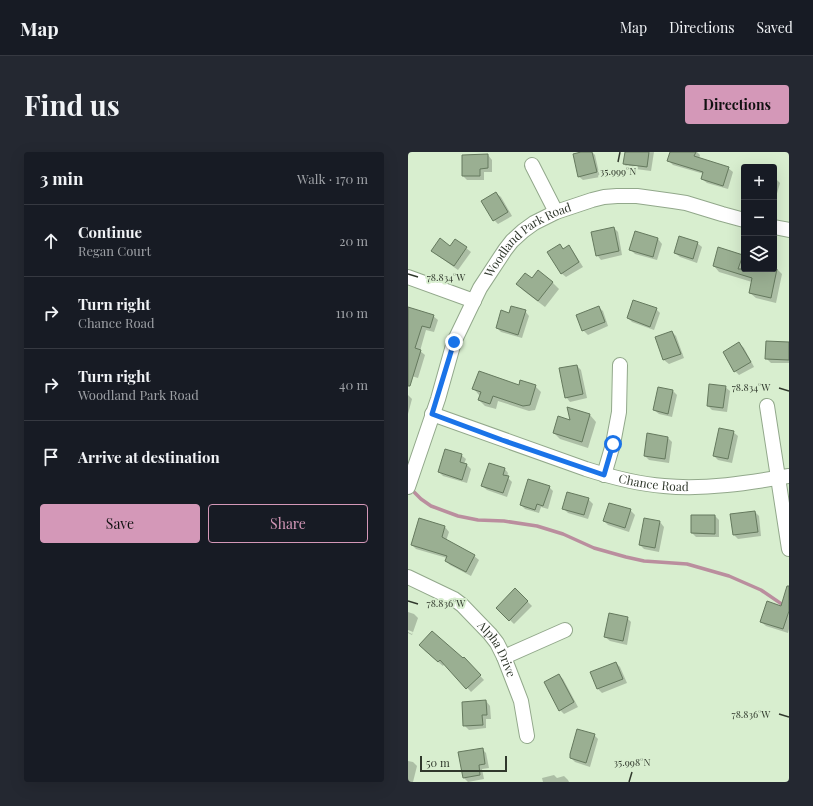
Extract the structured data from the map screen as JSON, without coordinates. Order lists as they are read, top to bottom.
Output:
{
  "streets": {
    "street": ["Woodland Park Road", "Chance Road", "Alpha Drive"]
  },
  "crossings": [
    ["Woodland Park Road", "Chance Road"]
  ],
  "scale_bar": "50 m",
  "page": {
    "header": "Map",
    "nav": ["Map", "Directions", "Saved"],
    "buttons": [
      "Directions",
      ["Save", "Share"]
    ],
    "title": "Find us",
    "heading": ["3 min", "Walk · 170 m"],
    "map_buttons": ["+", "−"],
    "list": [
      ["Continue", "Regan Court", "20 m"],
      ["Turn right", "Chance Road", "110 m"],
      ["Turn right", "Woodland Park Road", "40 m"],
      "Arrive at destination"
    ],
    "scale": "50 m"
  },
  "coordinates": [
    "35.999°N",
    "78.834°W",
    "78.836°W",
    "35.998°N"
  ]
}
